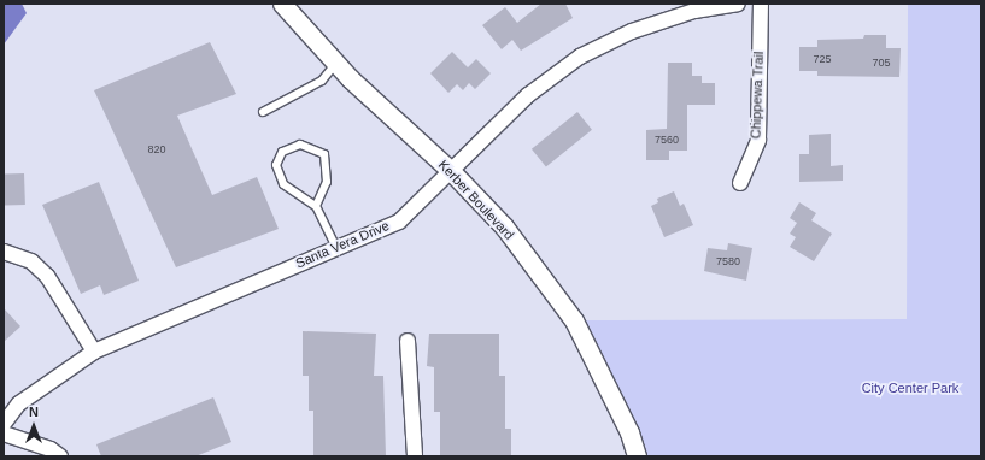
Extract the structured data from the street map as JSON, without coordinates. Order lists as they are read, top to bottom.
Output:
{
  "streets": {
    "street": ["Chippewa Trail", "Kerber Boulevard", "Santa Vera Drive"]
  },
  "crossings": [
    ["Kerber Boulevard", "Santa Vera Drive"]
  ],
  "parks": ["City Center Park"],
  "house_numbers": [
    "725",
    "705",
    "7560",
    "820",
    "7580"
  ],
  "north": "top"
}
